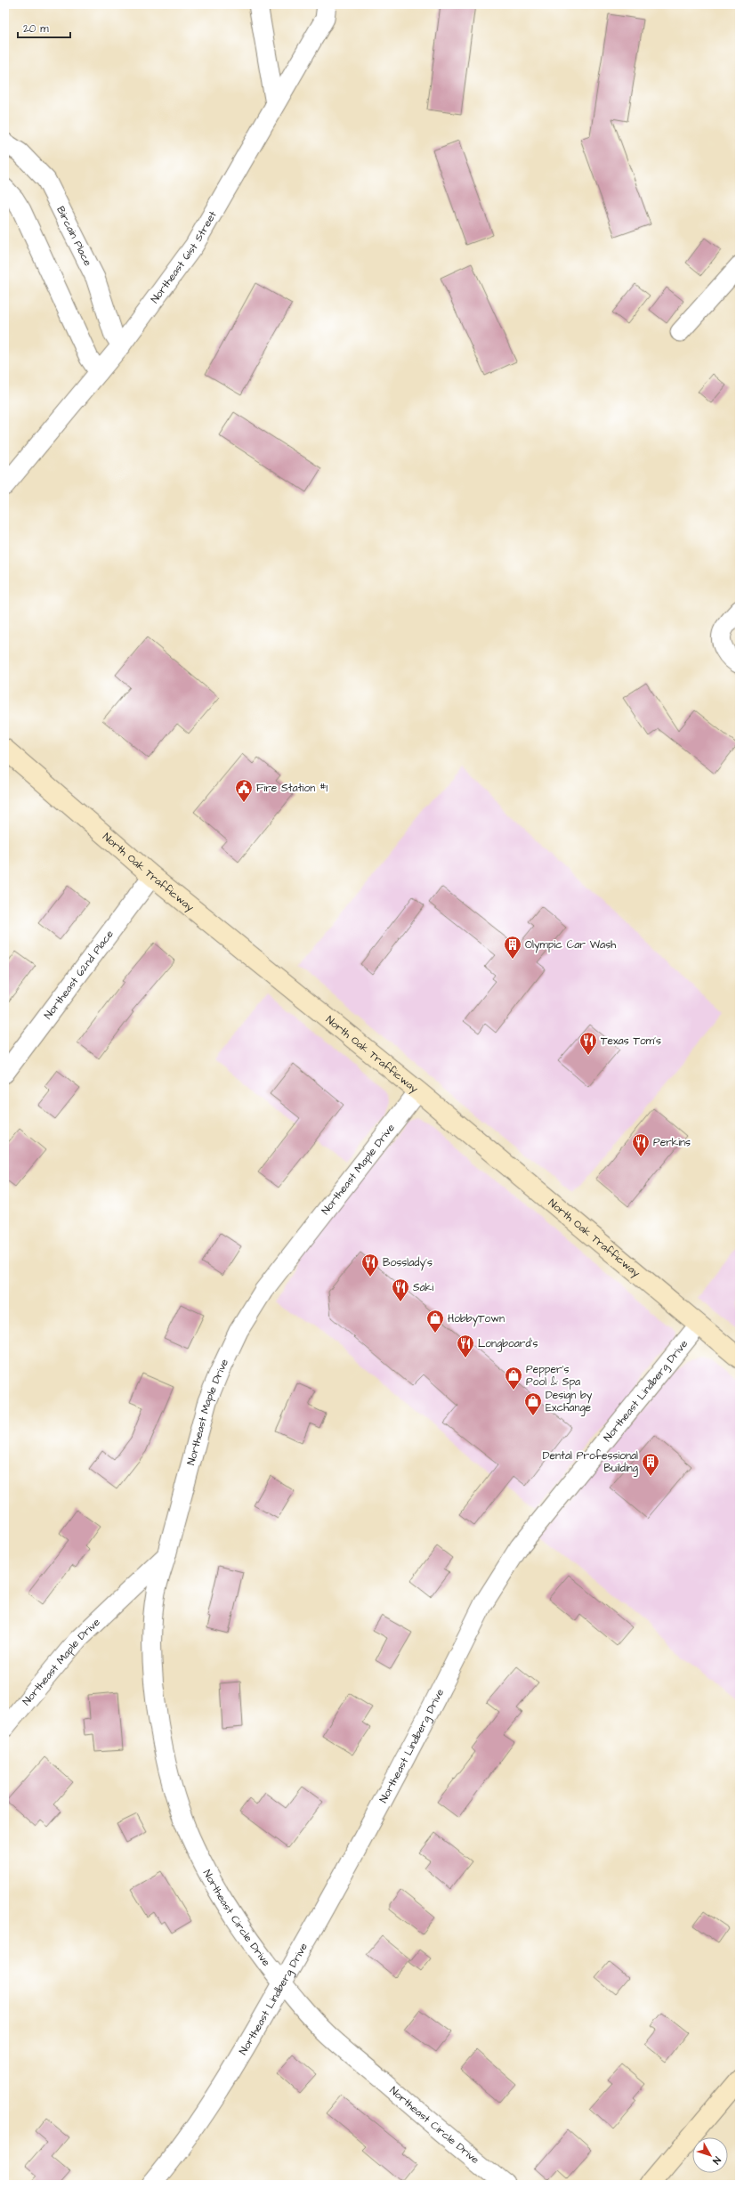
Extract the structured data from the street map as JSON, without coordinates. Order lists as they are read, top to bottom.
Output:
{
  "streets": {
    "main road": ["North Oak Trafficway"],
    "street": [
      "Bircain Place",
      "Northeast 61st Street",
      "Northeast 62nd Place",
      "Northeast Maple Drive",
      "Northeast Lindberg Drive",
      "Northeast Circle Drive"
    ]
  },
  "crossings": [
    ["Bircain Place", "Northeast 61st Street"],
    ["North Oak Trafficway", "Northeast 62nd Place"],
    ["North Oak Trafficway", "Northeast Maple Drive"],
    ["North Oak Trafficway", "Northeast Lindberg Drive"],
    ["Northeast Maple Drive", "Northeast Circle Drive"],
    ["Northeast Lindberg Drive", "Northeast Circle Drive"]
  ],
  "places": {
    "public building": ["Fire Station #1"],
    "building": ["Olympic Car Wash", "Dental Professional Building"],
    "restaurant": [
      "Texas Tom's",
      "Perkins",
      "Bosslady's",
      "Saki",
      "Longboard's"
    ],
    "shop": ["HobbyTown", "Pepper's Pool & Spa", "Design by Exchange"]
  },
  "scale_bar": "20 m",
  "north": "bottom right"
}
